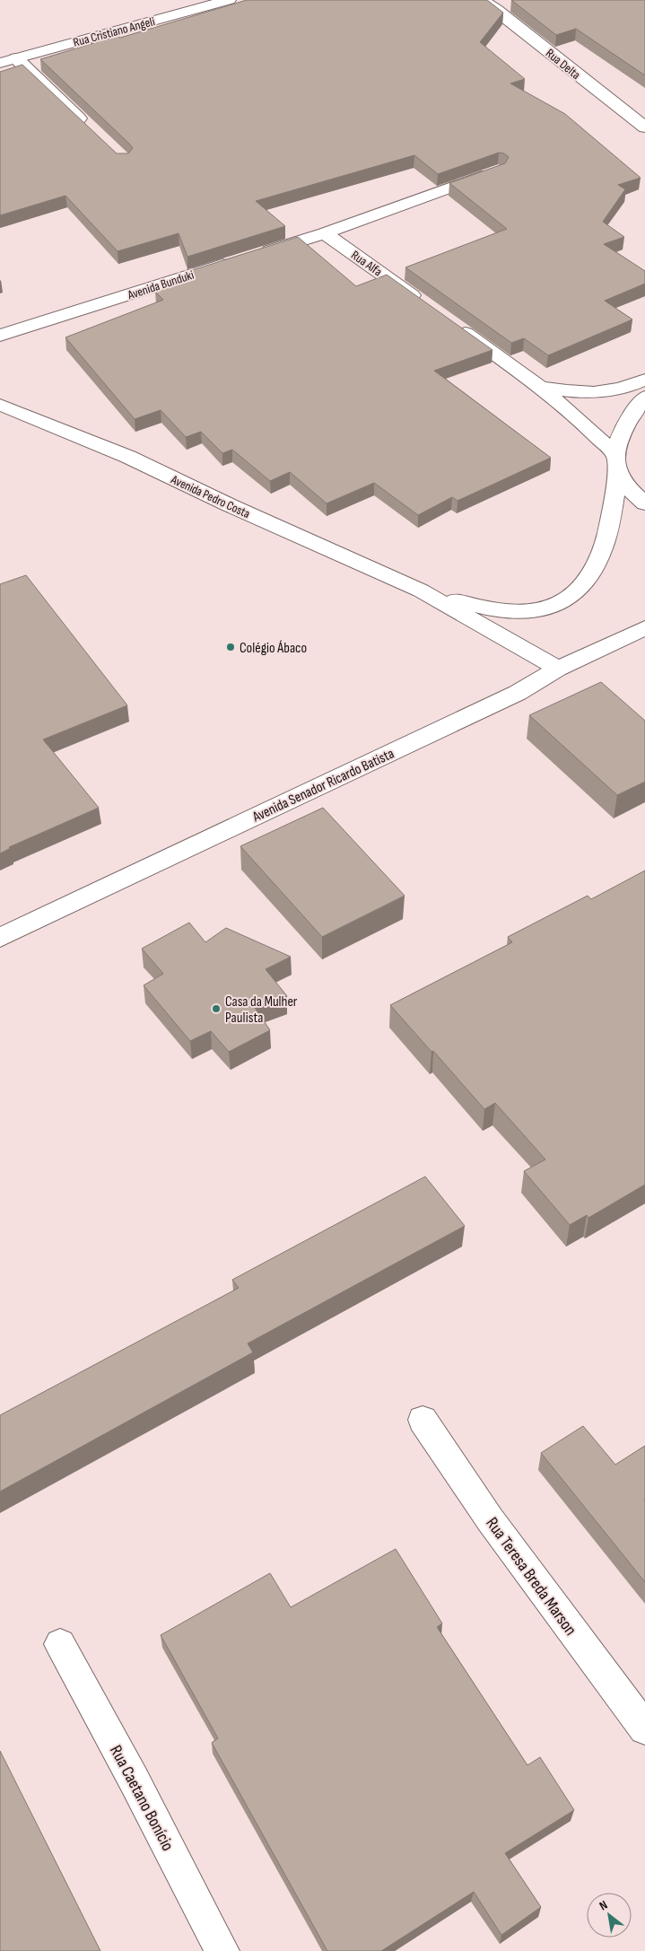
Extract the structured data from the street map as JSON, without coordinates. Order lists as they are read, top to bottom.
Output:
{
  "streets": {
    "street": [
      "Rua Cristiano Angeli",
      "Rua Delta",
      "Rua Alfa",
      "Avenida Bunduki",
      "Avenida Pedro Costa",
      "Avenida Senador Ricardo Batista",
      "Rua Teresa Breda Marson",
      "Rua Caetano Bonício"
    ]
  },
  "places": ["Colégio Ábaco", "Casa da Mulher Paulista"],
  "north": "top left"
}
